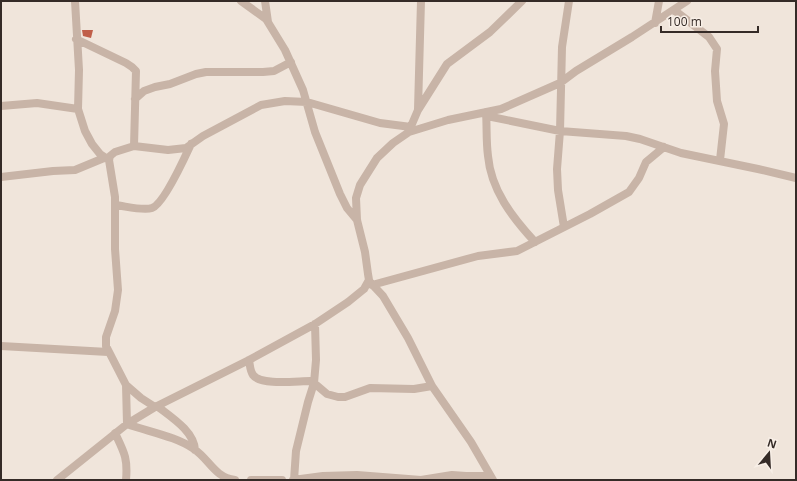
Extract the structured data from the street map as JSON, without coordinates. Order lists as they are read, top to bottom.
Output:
{
  "scale_bar": "100 m",
  "north": "top"
}
